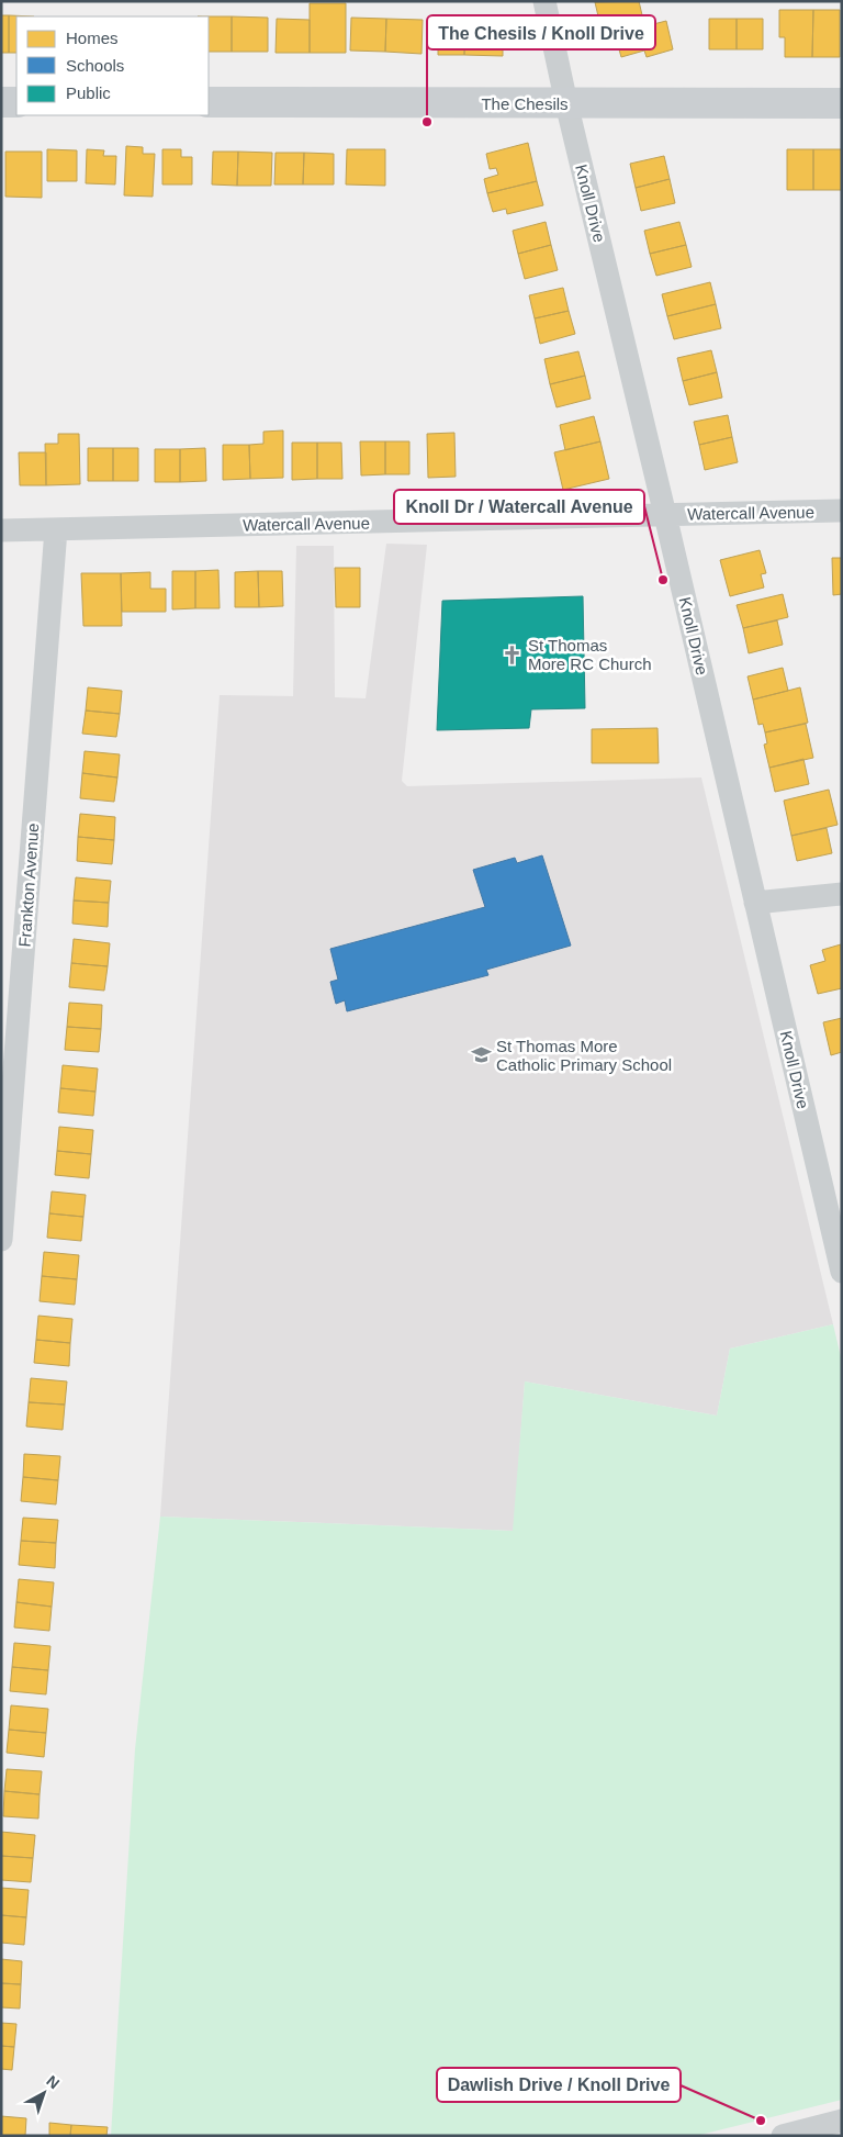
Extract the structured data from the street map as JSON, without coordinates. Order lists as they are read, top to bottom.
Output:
{
  "streets": {
    "street": [
      "The Chesils",
      "Knoll Drive",
      "Watercall Avenue",
      "Frankton Avenue"
    ]
  },
  "crossings": [
    ["The Chesils", "Knoll Drive"],
    ["Knoll Drive", "Watercall Avenue"],
    ["Watercall Avenue", "Frankton Avenue"]
  ],
  "places": {
    "other": ["The Chesils / Knoll Drive", "Knoll Dr / Watercall Avenue", "Dawlish Drive / Knoll Drive"],
    "church": ["St Thomas More RC Church"],
    "school or university": ["St Thomas More Catholic Primary School"]
  },
  "legend": ["Homes", "Schools", "Public"],
  "north": "top right"
}
